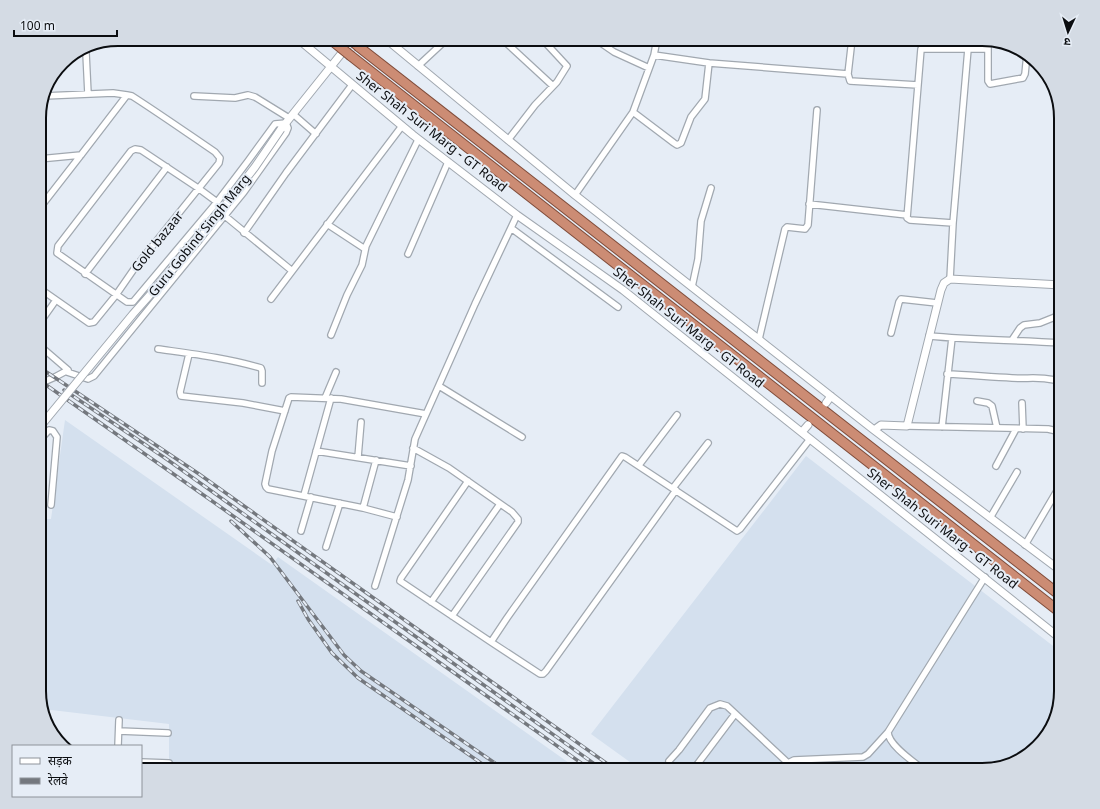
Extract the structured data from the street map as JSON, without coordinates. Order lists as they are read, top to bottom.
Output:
{
  "streets": {
    "highway": ["Sher Shah Suri Marg - GT Road"],
    "street": ["Guru Gobind Singh Marg", "Gold bazaar"]
  },
  "crossings": [
    ["Sher Shah Suri Marg - GT Road", "Guru Gobind Singh Marg"]
  ],
  "legend": ["सड़क", "रेलवे"],
  "scale_bar": "100 m",
  "north": "bottom"
}
